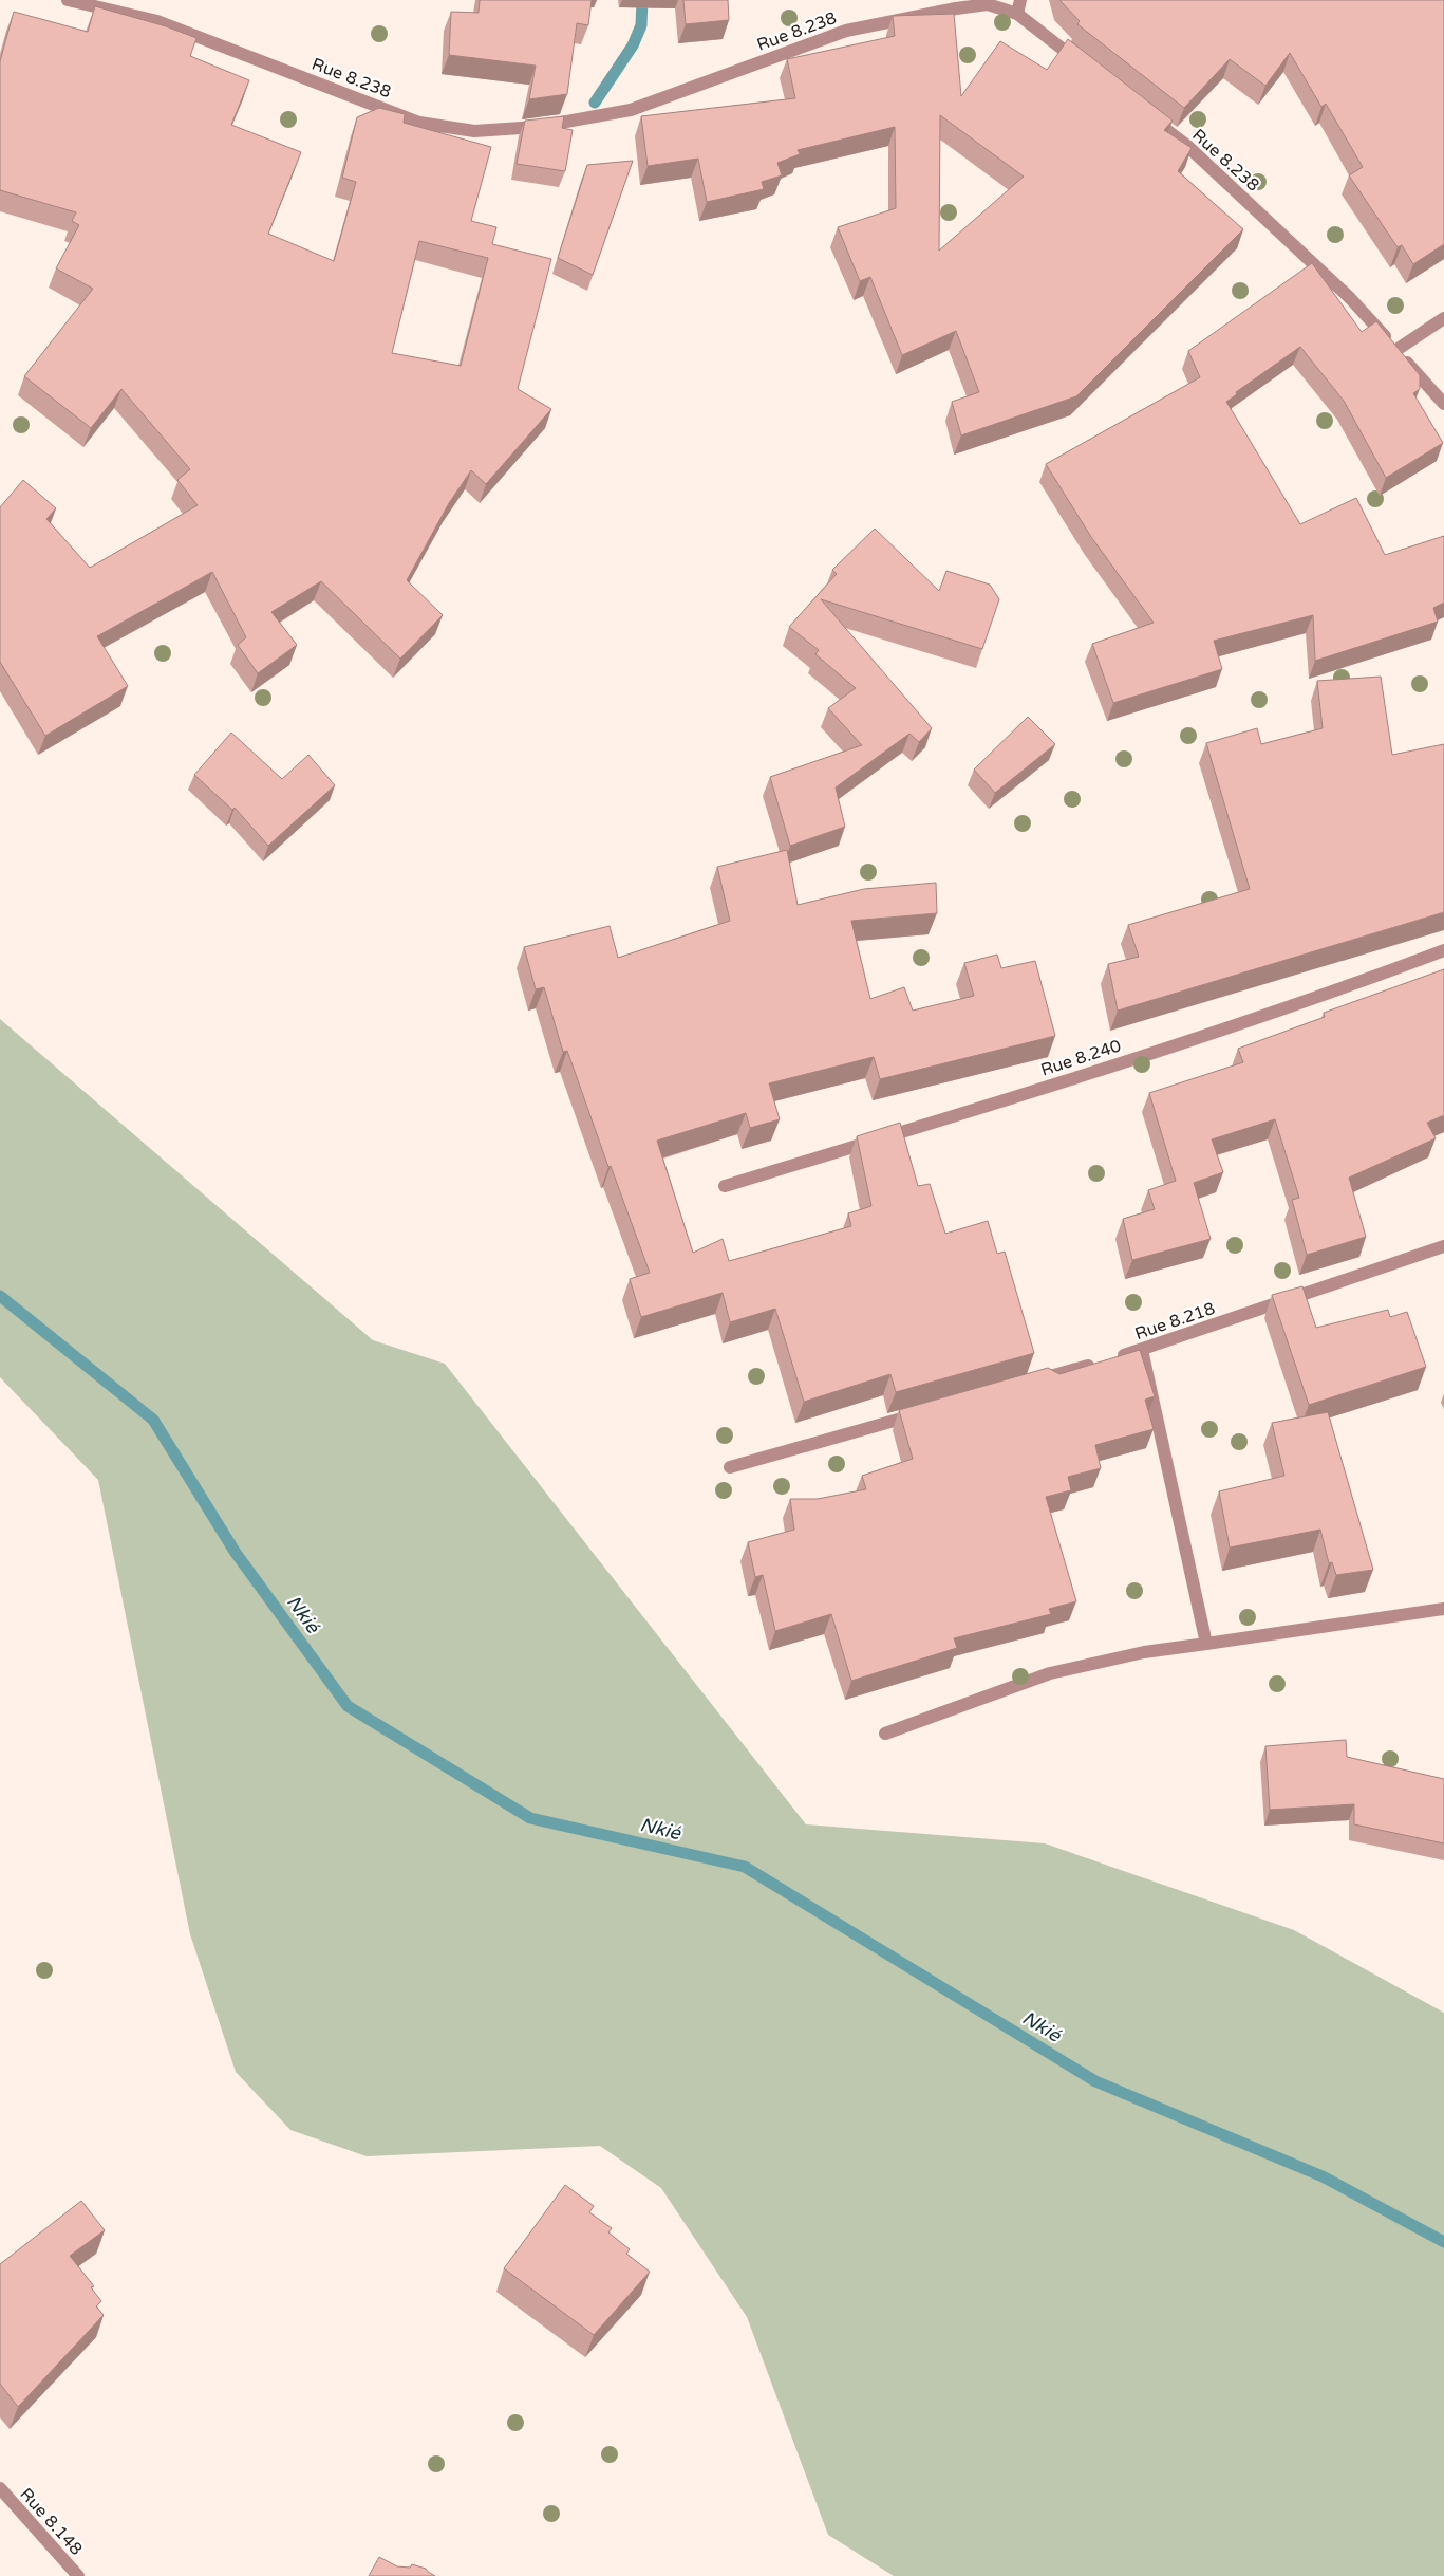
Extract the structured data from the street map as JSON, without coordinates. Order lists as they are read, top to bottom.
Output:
{
  "streets": {
    "street": [
      "Rue 8.238",
      "Rue 8.240",
      "Rue 8.218",
      "Rue 8.148"
    ]
  },
  "water": ["Nkié"]
}
